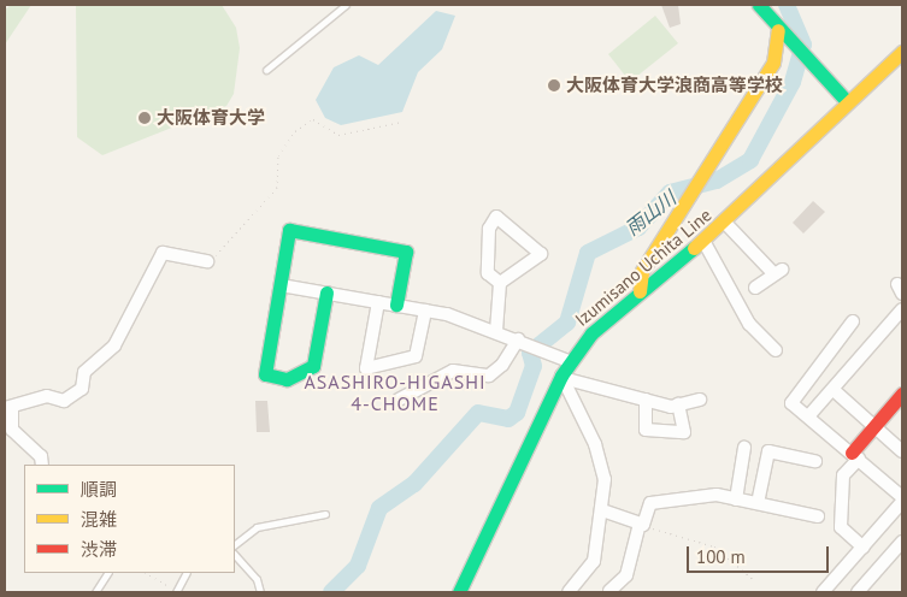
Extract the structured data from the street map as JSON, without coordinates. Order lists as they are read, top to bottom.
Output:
{
  "streets": {
    "street": ["Izumisano Uchita Line"]
  },
  "districts": ["ASASHIRO-HIGASHI 4-CHOME"],
  "water": ["雨山川"],
  "places": ["大阪体育大学浪商高等学校", "大阪体育大学"],
  "legend": ["順調", "混雑", "渋滞"],
  "scale_bar": "100 m"
}
